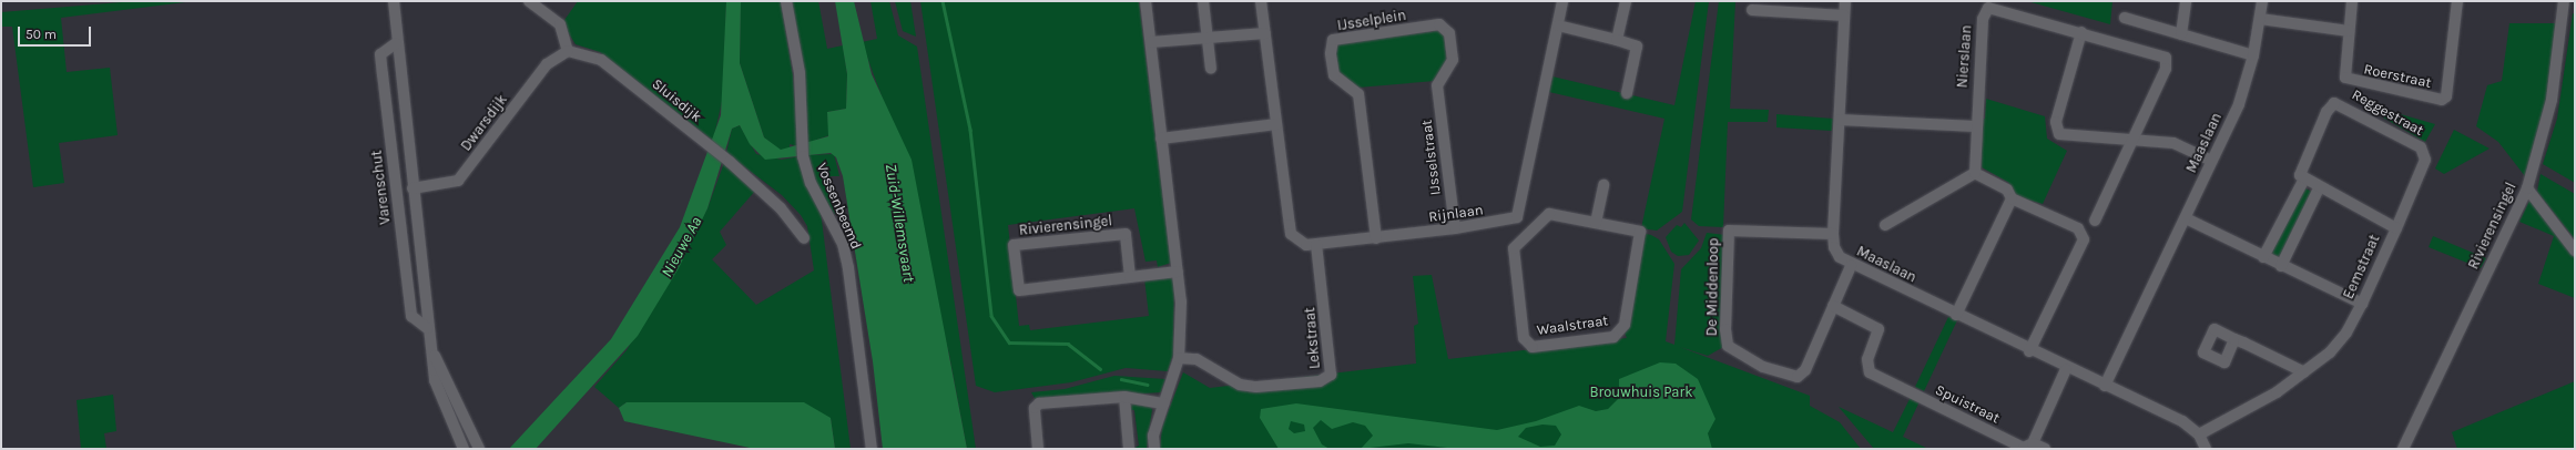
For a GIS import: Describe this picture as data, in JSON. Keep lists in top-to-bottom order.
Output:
{
  "streets": {
    "street": [
      "IJsselplein",
      "Nierslaan",
      "Roerstraat",
      "Sluisdijk",
      "Reggestraat",
      "Dwarsdijk",
      "Maaslaan",
      "IJsselstraat",
      "Varenschut",
      "Vossenbeemd",
      "Rijnlaan",
      "Rivierensingel",
      "Eemstraat",
      "De Middenloop",
      "Waalstraat",
      "Lekstraat",
      "Spuistraat"
    ]
  },
  "crossings": [
    ["IJsselplein", "IJsselstraat"],
    ["IJsselplein", "Rijnlaan"],
    ["Sluisdijk", "Dwarsdijk"],
    ["Reggestraat", "Eemstraat"],
    ["Dwarsdijk", "Varenschut"],
    ["Maaslaan", "Eemstraat"],
    ["Maaslaan", "De Middenloop"],
    ["IJsselstraat", "Rijnlaan"],
    ["Rijnlaan", "Lekstraat"],
    ["De Middenloop", "Spuistraat"]
  ],
  "water": ["Zuid-Willemsvaart", "Nieuwe Aa"],
  "parks": ["Brouwhuis Park"],
  "scale_bar": "50 m"
}
